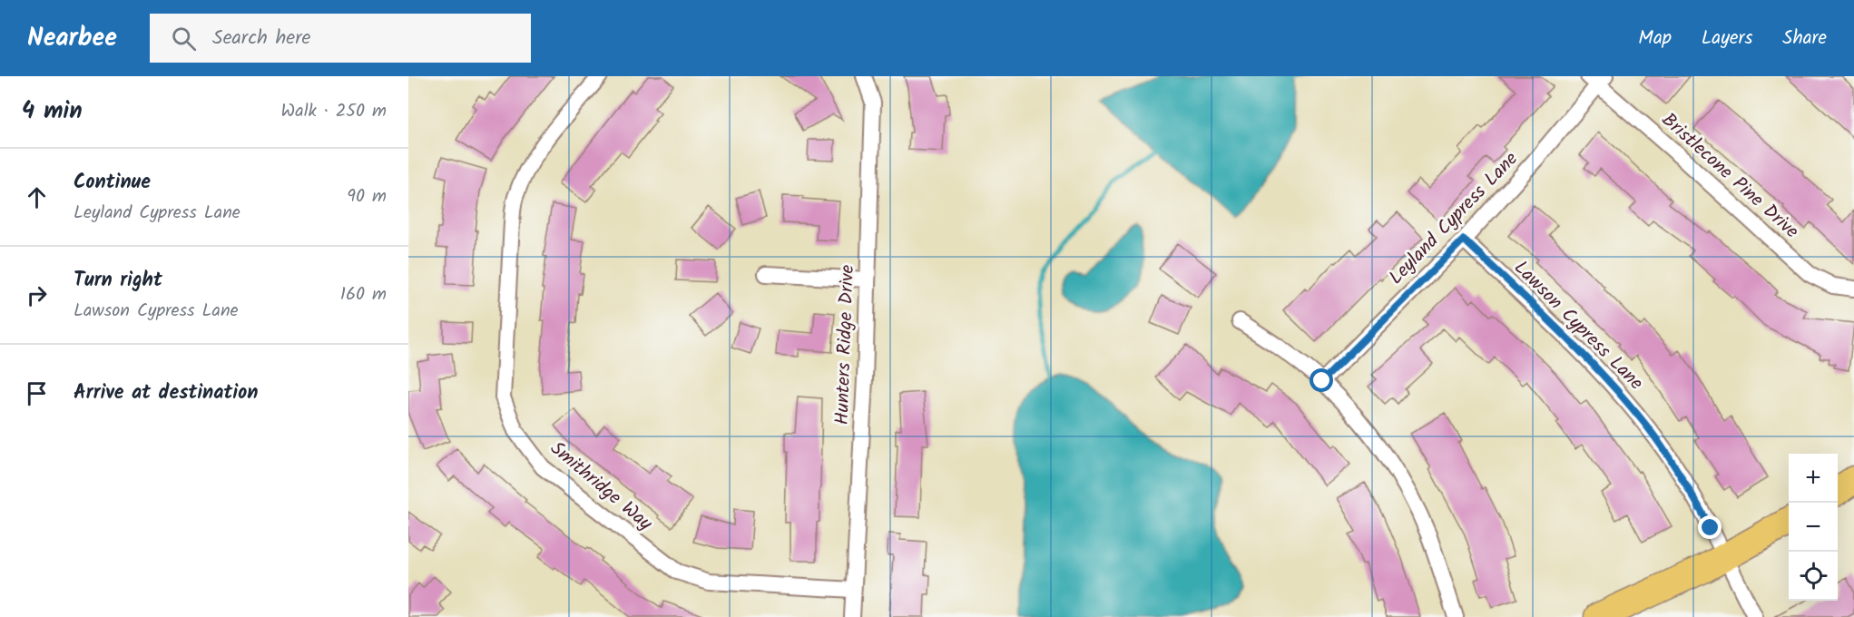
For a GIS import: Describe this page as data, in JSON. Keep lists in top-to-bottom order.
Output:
{
  "streets": {
    "street": [
      "Bristlecone Pine Drive",
      "Leyland Cypress Lane",
      "Lawson Cypress Lane",
      "Hunters Ridge Drive",
      "Smithridge Way"
    ]
  },
  "crossings": [
    ["Bristlecone Pine Drive", "Leyland Cypress Lane"],
    ["Leyland Cypress Lane", "Lawson Cypress Lane"],
    ["Hunters Ridge Drive", "Smithridge Way"]
  ],
  "page": {
    "header": "Nearbee",
    "search": "Search here",
    "nav": ["Map", "Layers", "Share"],
    "heading": ["4 min", "Walk · 250 m"],
    "list": [
      ["Continue", "Leyland Cypress Lane", "90 m"],
      ["Turn right", "Lawson Cypress Lane", "160 m"],
      "Arrive at destination"
    ],
    "map_buttons": ["+", "−"]
  }
}
